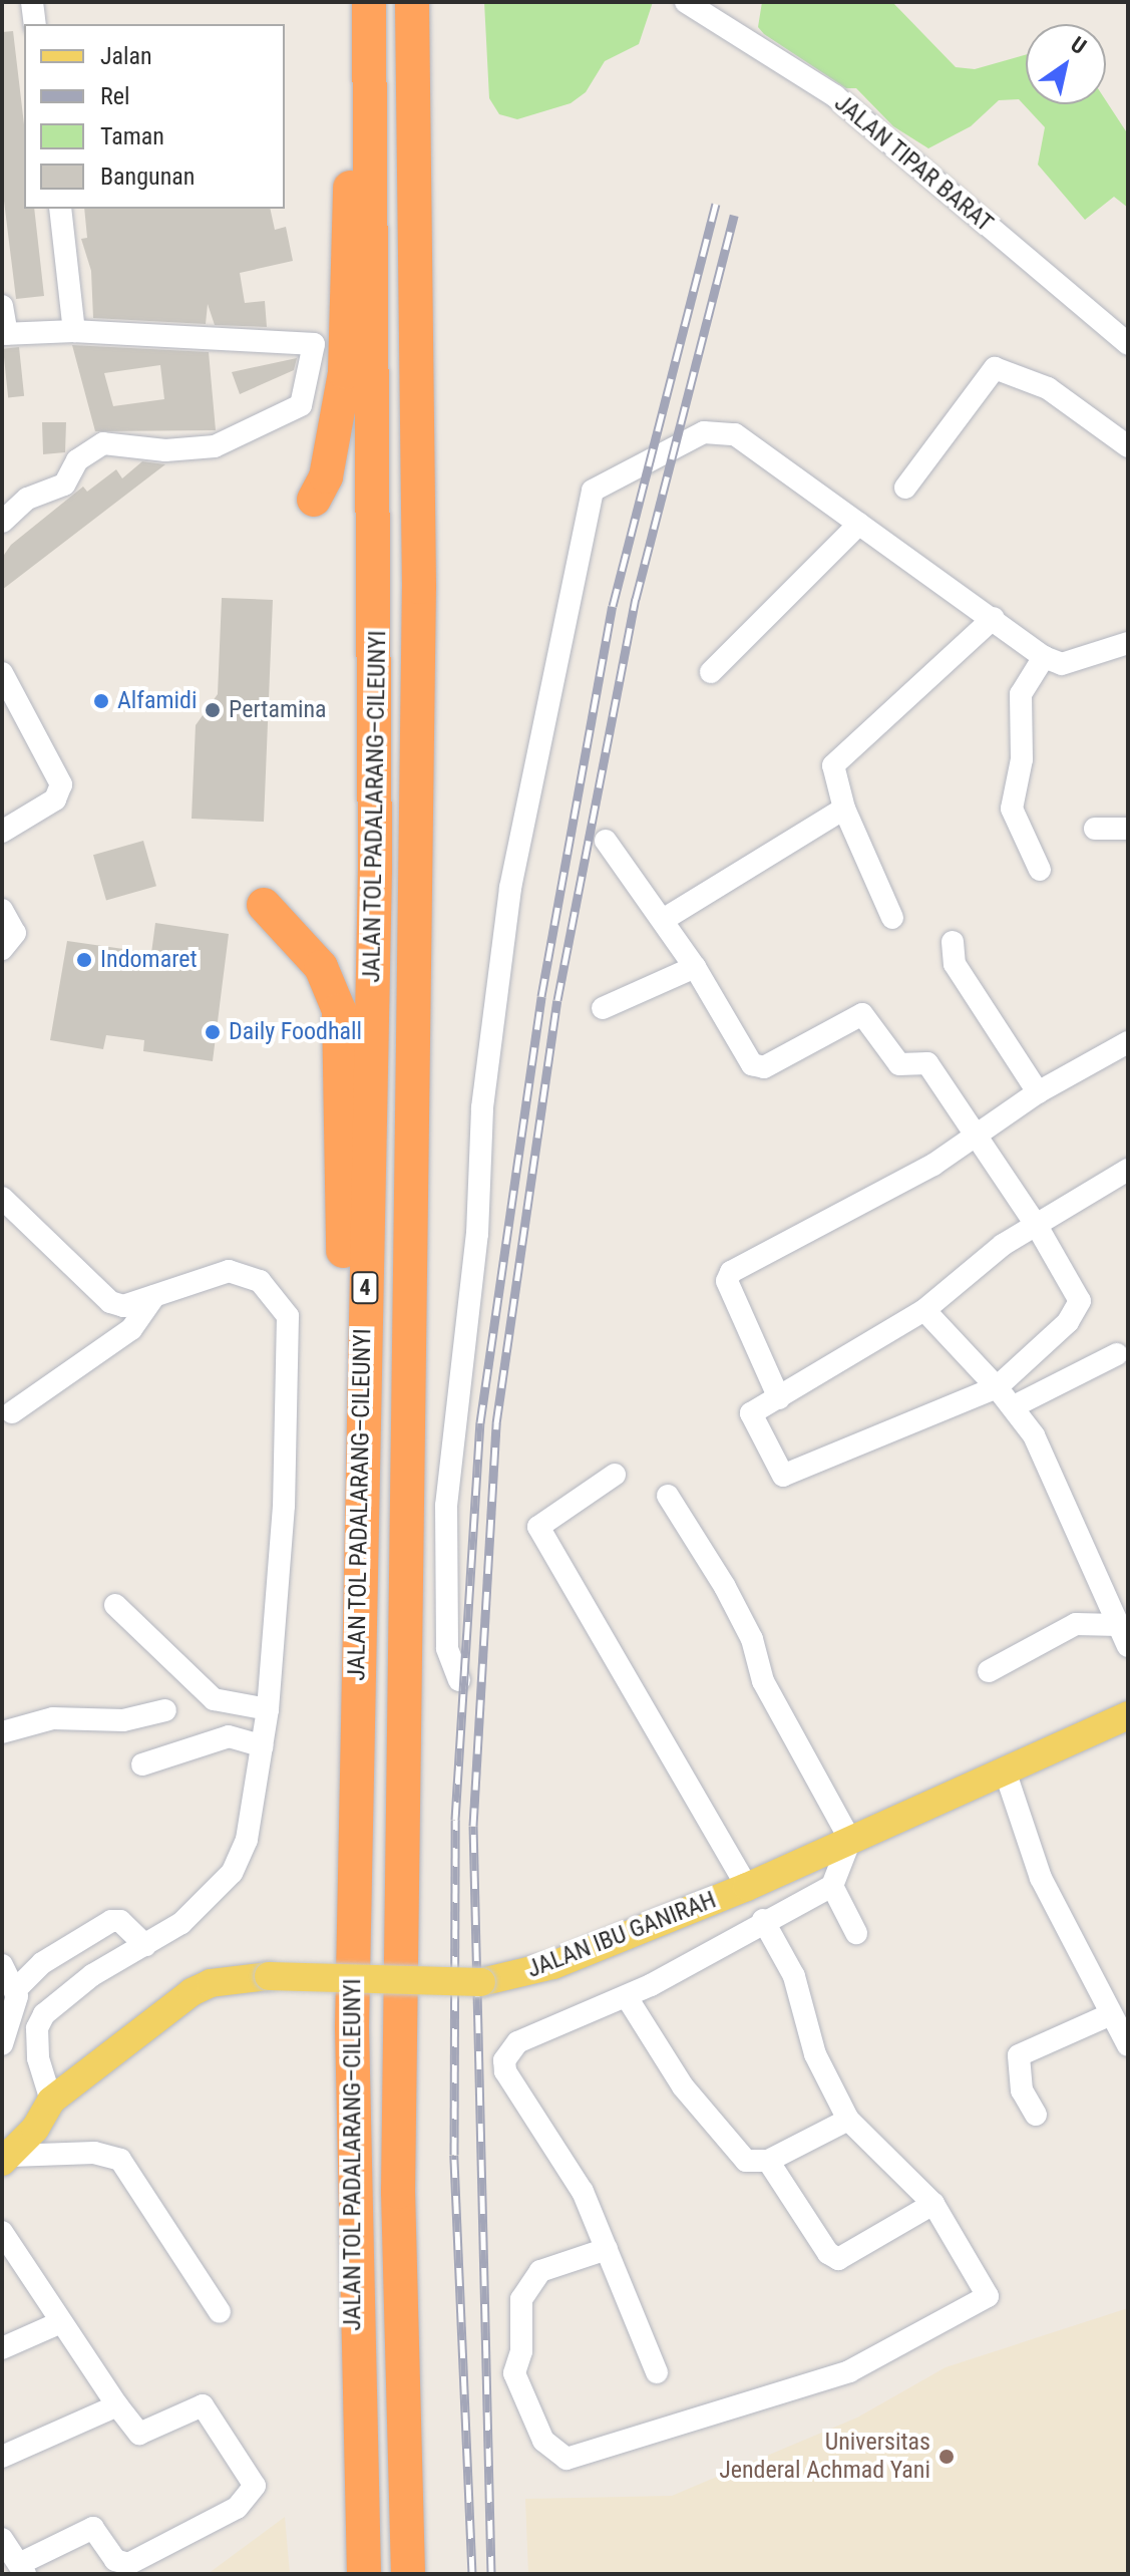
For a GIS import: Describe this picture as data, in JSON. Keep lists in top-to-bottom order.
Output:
{
  "streets": {
    "highway": ["JALAN TOL PADALARANG–CILEUNYI", "4"],
    "main road": ["JALAN IBU GANIRAH"],
    "street": ["JALAN TIPAR BARAT"]
  },
  "places": [
    "Alfamidi",
    "Pertamina",
    "Indomaret",
    "Daily Foodhall",
    "Universitas Jenderal Achmad Yani"
  ],
  "legend": [
    "Jalan",
    "Rel",
    "Taman",
    "Bangunan"
  ],
  "north": "top right"
}
